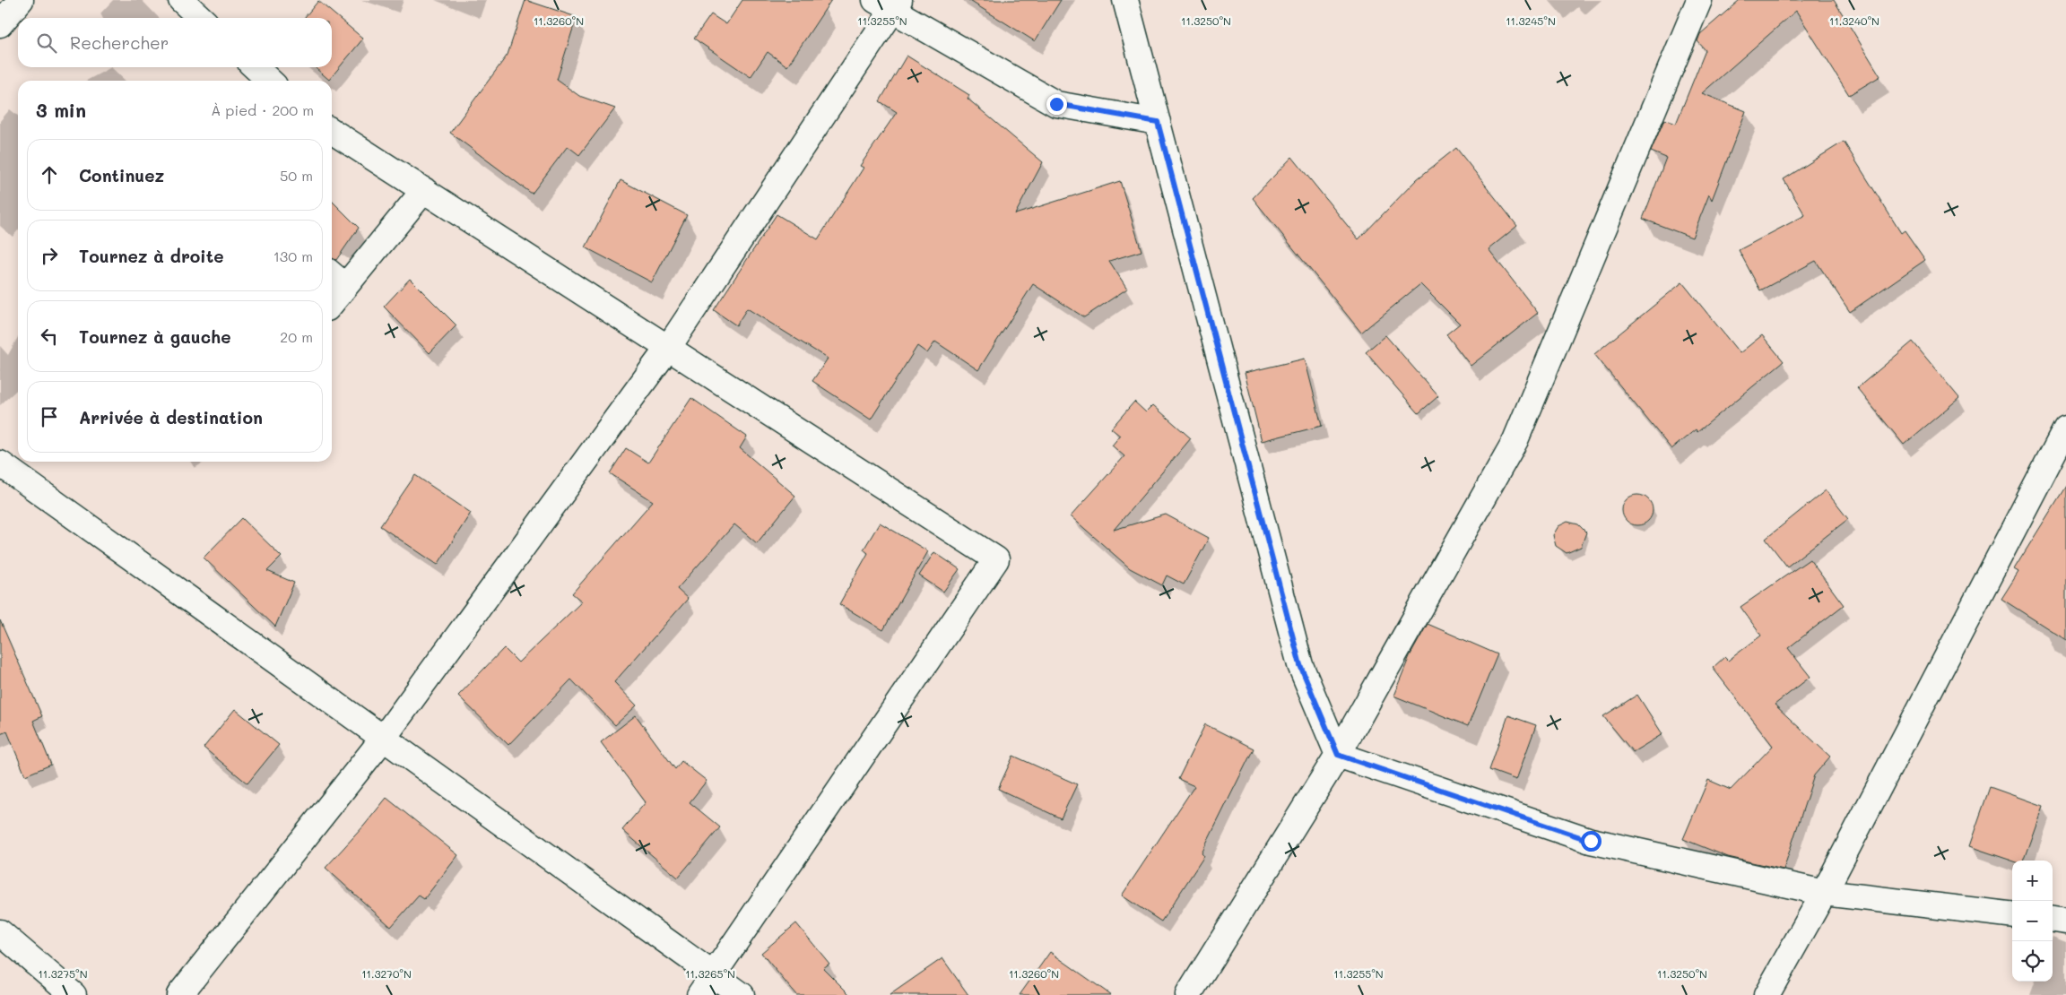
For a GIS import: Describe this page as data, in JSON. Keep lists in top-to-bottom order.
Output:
{
  "page": {
    "search": "Rechercher",
    "heading": ["3 min", "À pied · 200 m"],
    "list": [
      ["Continuez", "50 m"],
      ["Tournez à droite", "130 m"],
      ["Tournez à gauche", "20 m"],
      "Arrivée à destination"
    ],
    "map_buttons": ["+", "−"]
  },
  "coordinates": [
    "11.3260°N",
    "11.3255°N",
    "11.3250°N",
    "11.3245°N",
    "11.3240°N",
    "11.3275°N",
    "11.3270°N",
    "11.3265°N"
  ]
}
